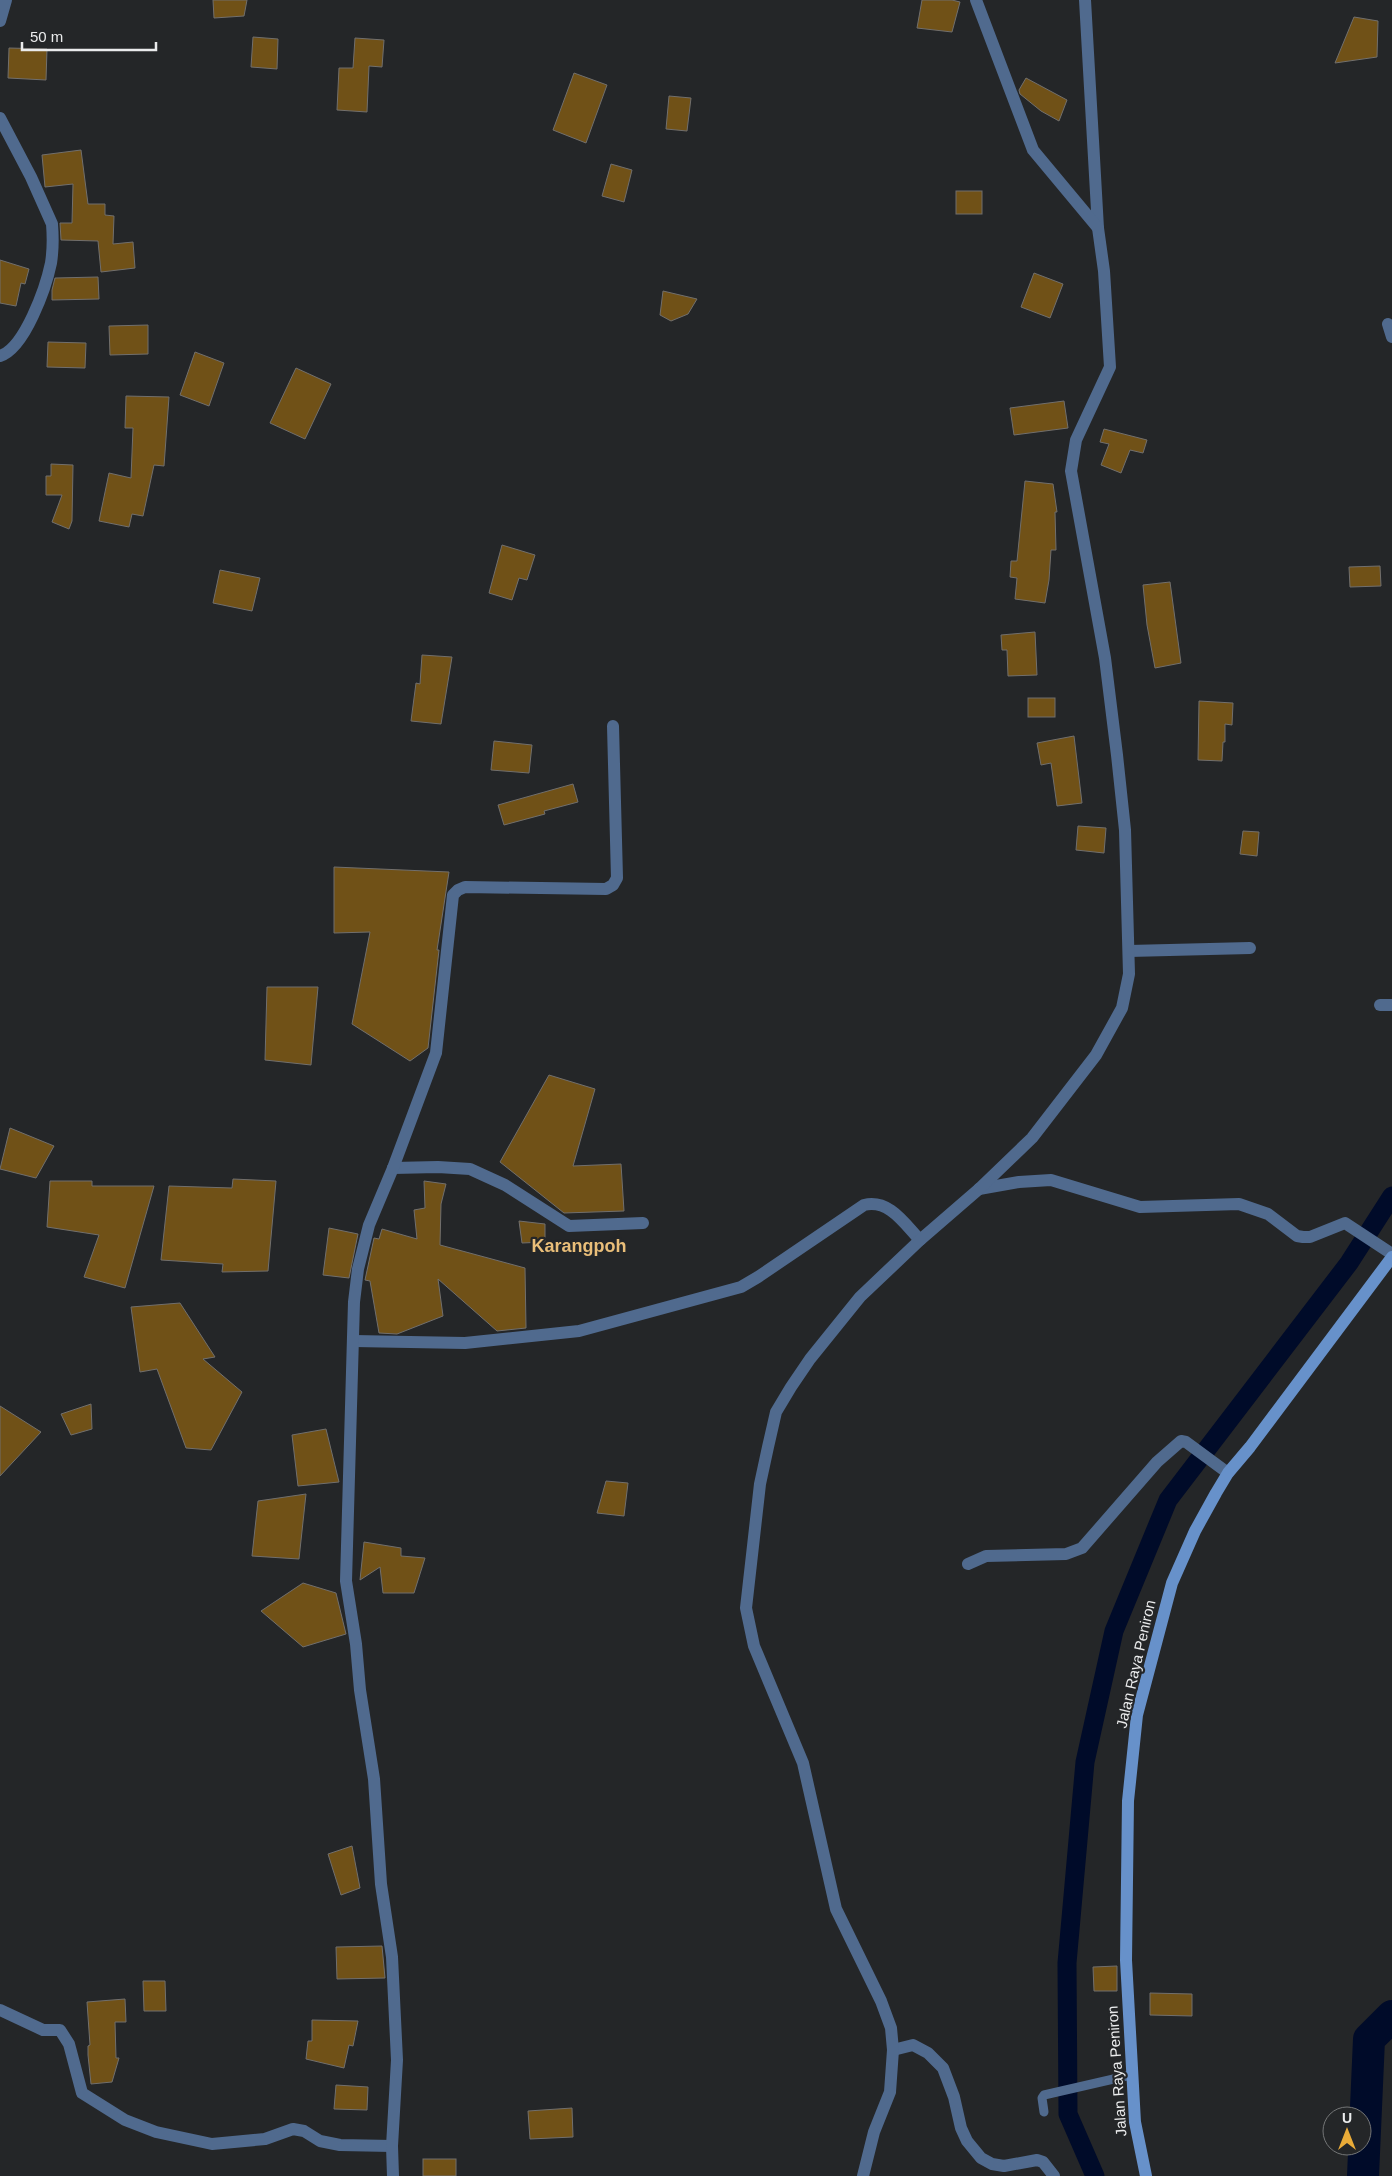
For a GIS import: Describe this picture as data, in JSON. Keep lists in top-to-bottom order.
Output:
{
  "streets": {
    "main road": ["Jalan Raya Peniron"]
  },
  "districts": ["Karangpoh"],
  "scale_bar": "50 m",
  "north": "top"
}
